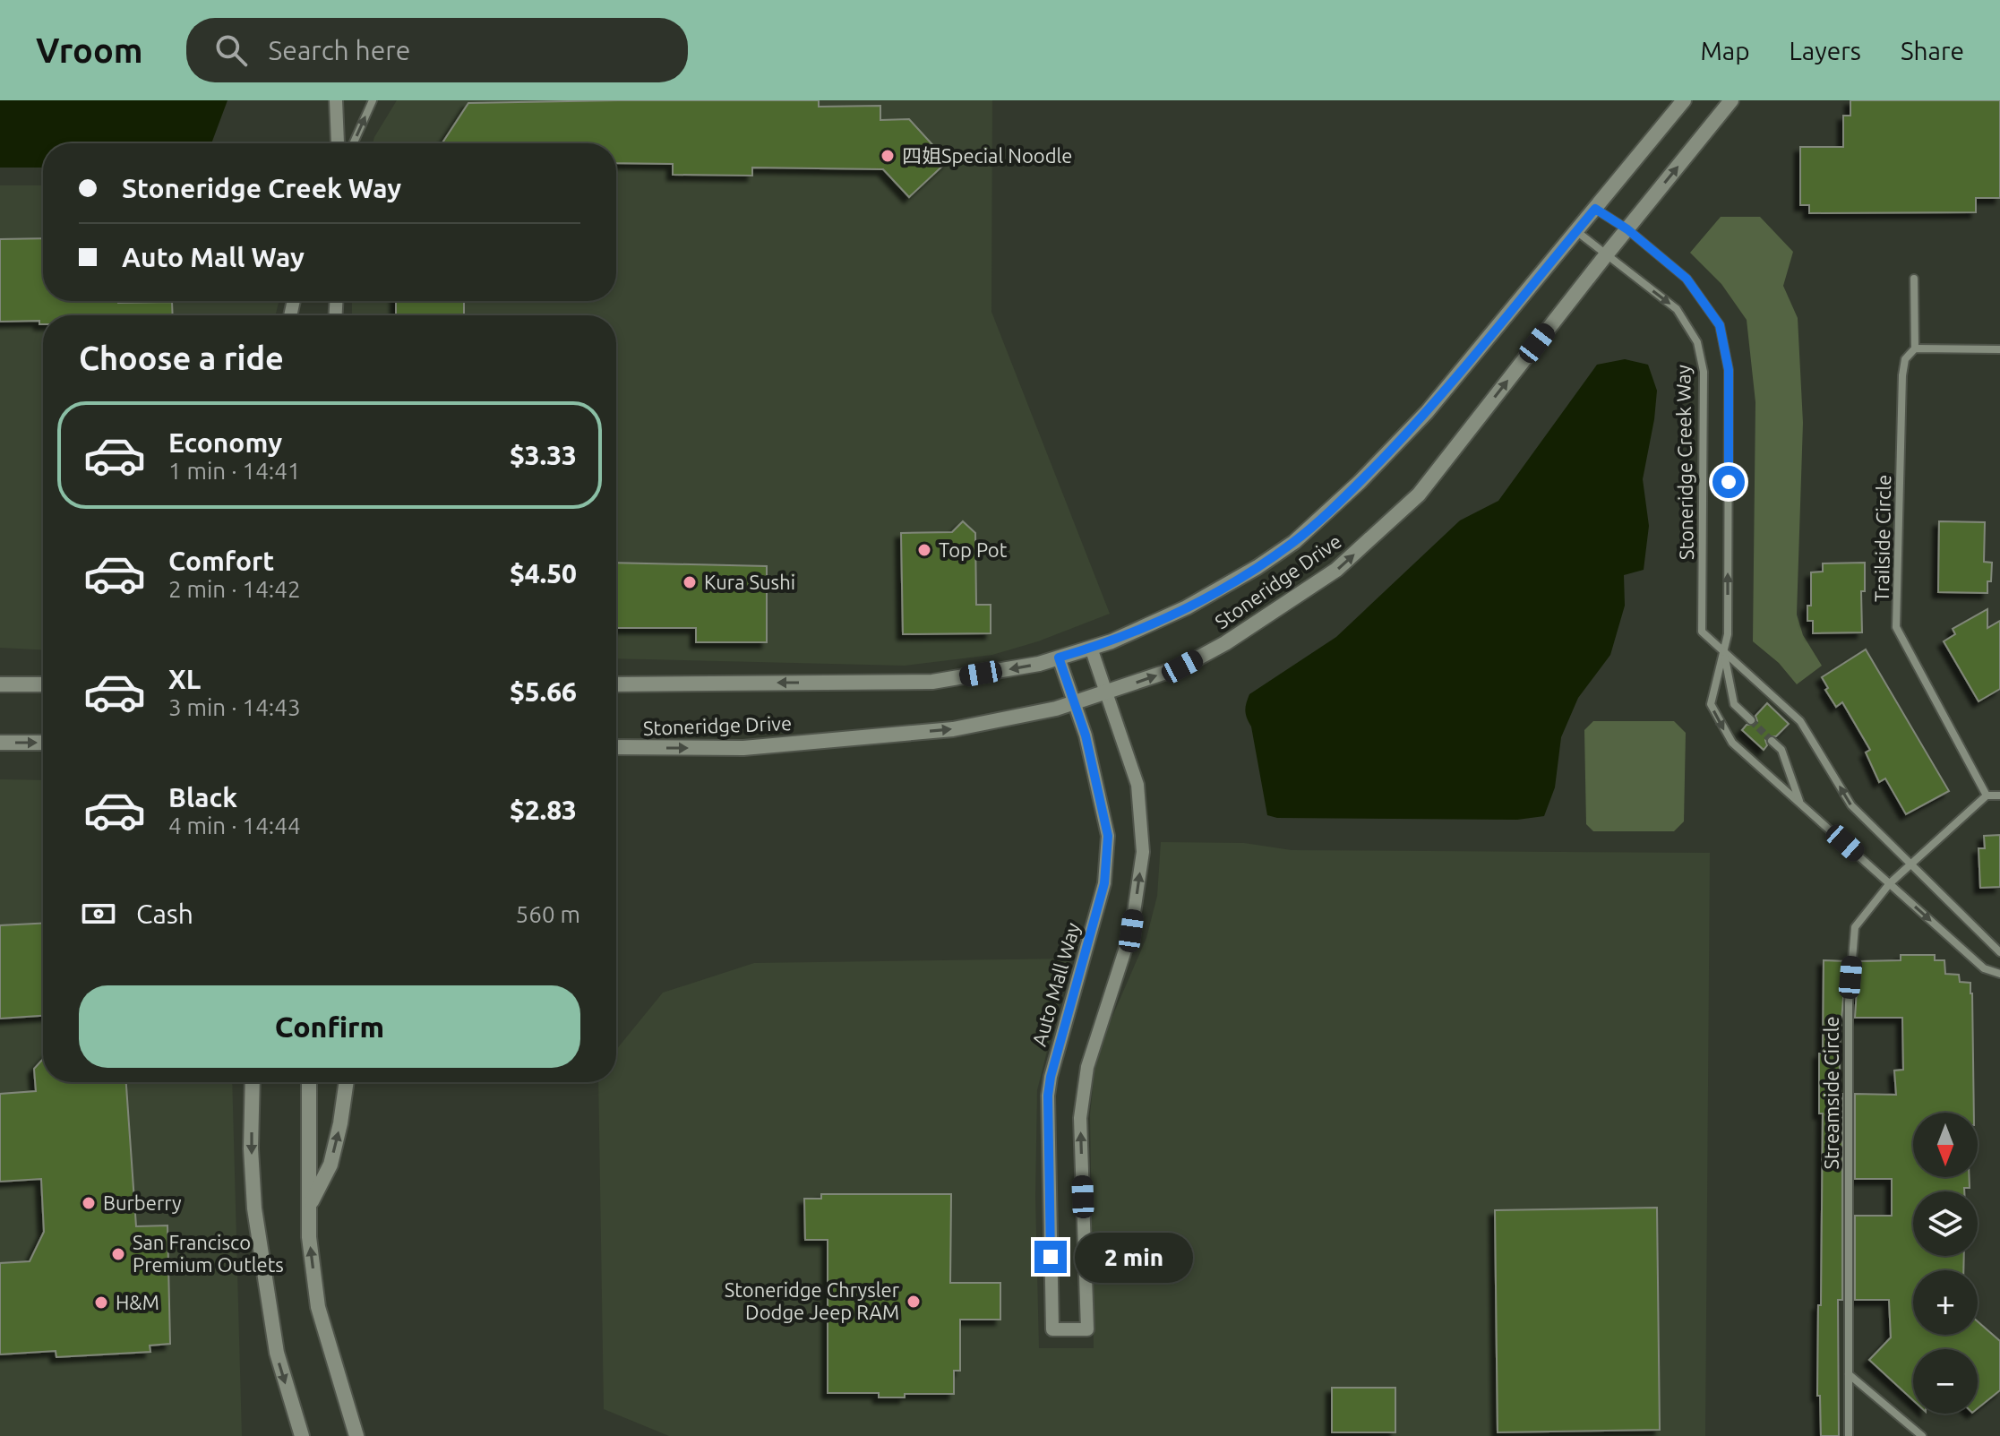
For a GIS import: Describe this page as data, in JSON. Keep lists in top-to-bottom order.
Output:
{
  "streets": {
    "main road": ["Stoneridge Drive"],
    "street": [
      "Stoneridge Creek Way",
      "Trailside Circle",
      "Auto Mall Way",
      "Streamside Circle"
    ]
  },
  "crossings": [
    ["Stoneridge Creek Way", "Stoneridge Drive"],
    ["Stoneridge Creek Way", "Streamside Circle"],
    ["Trailside Circle", "Streamside Circle"],
    ["Stoneridge Drive", "Auto Mall Way"]
  ],
  "places": [
    "四姐Special Noodle",
    "Top Pot",
    "Kura Sushi",
    "Burberry",
    "San Francisco Premium Outlets",
    "Stoneridge Chrysler Dodge Jeep RAM",
    "H&M"
  ],
  "north": "bottom",
  "page": {
    "header": "Vroom",
    "search": "Search here",
    "nav": ["Map", "Layers", "Share"],
    "banner": ["Stoneridge Creek Way", "Auto Mall Way"],
    "heading": "Choose a ride",
    "list": [
      {
        "name": "Economy",
        "note": "1 min · 14:41",
        "value": "$3.33"
      },
      {
        "name": "Comfort",
        "note": "2 min · 14:42",
        "value": "$4.50"
      },
      {
        "name": "XL",
        "note": "3 min · 14:43",
        "value": "$5.66"
      },
      {
        "name": "Black",
        "note": "4 min · 14:44",
        "value": "$2.83"
      }
    ],
    "pay": ["Cash", "560 m"],
    "buttons": "Confirm",
    "map_buttons": ["+", "−"],
    "bubble": "2 min"
  }
}
